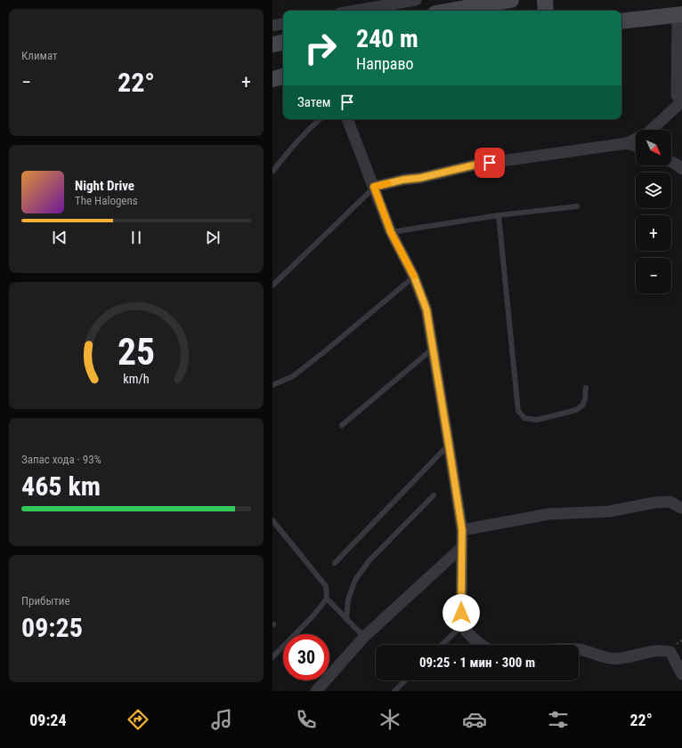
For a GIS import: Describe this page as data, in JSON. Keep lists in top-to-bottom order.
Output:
{
  "north": "bottom right",
  "page": {
    "tile": [
      "Климат",
      ["Запас хода · 93%", "465 km"],
      ["Прибытие", "09:25"]
    ],
    "turn": ["240 m", "Направо"],
    "heat": ["−", "22°", "+"],
    "then": "Затем",
    "map_buttons": ["+", "−"],
    "song": ["Night Drive", "The Halogens"],
    "limit": "30",
    "trip": "09:25 · 1 мин · 300 m",
    "tabs": ["09:24", "22°"],
    "gauge": ["25", "km/h"]
  }
}
